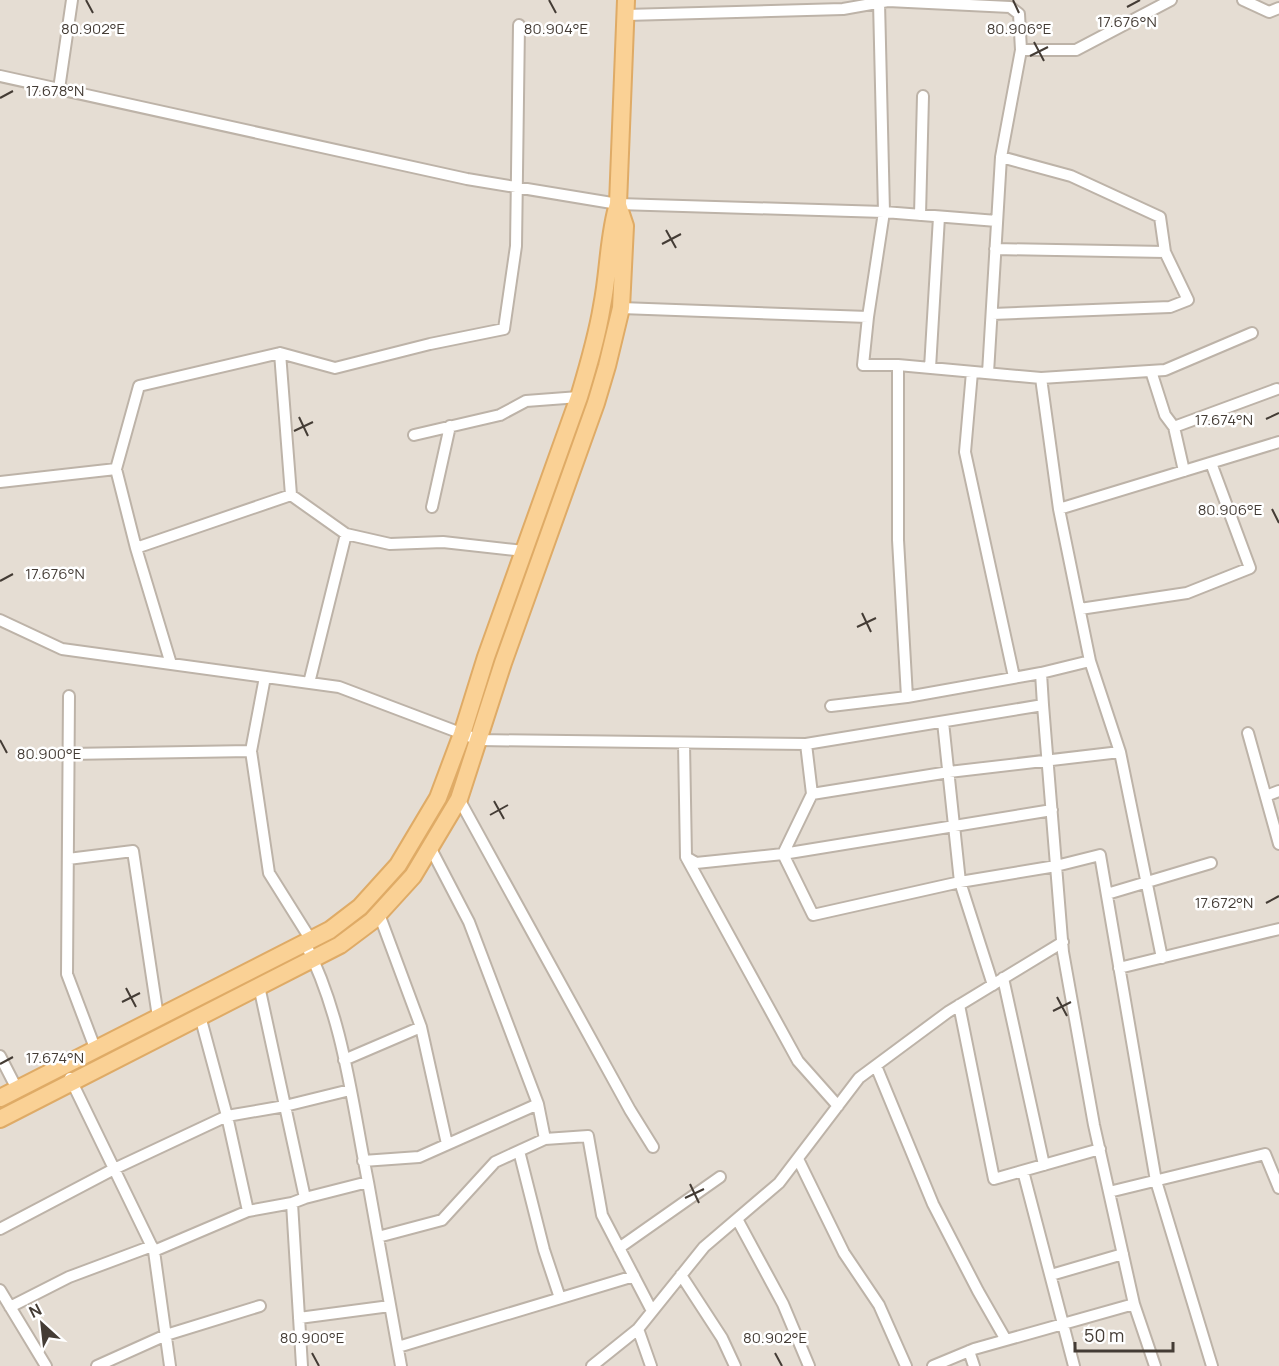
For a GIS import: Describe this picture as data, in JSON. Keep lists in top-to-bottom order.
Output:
{
  "scale_bar": "50 m",
  "north": "top left",
  "coordinates": [
    "17.676°N",
    "80.902°E",
    "80.904°E",
    "80.906°E",
    "17.678°N",
    "17.674°N",
    "80.900°E",
    "17.672°N"
  ]
}
